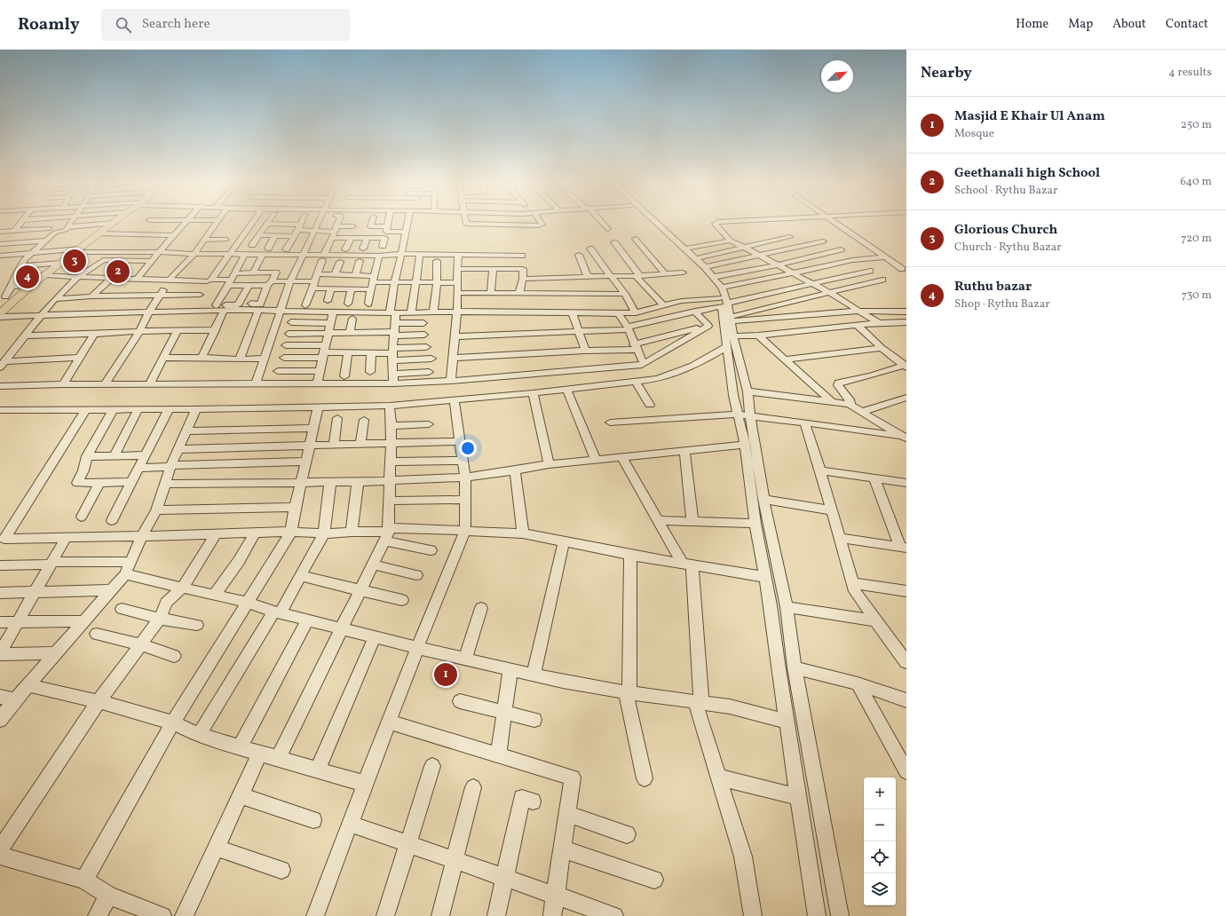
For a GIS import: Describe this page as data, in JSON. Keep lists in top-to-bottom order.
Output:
{
  "north": "top right",
  "page": {
    "header": "Roamly",
    "search": "Search here",
    "nav": [
      "Home",
      "Map",
      "About",
      "Contact"
    ],
    "heading": ["Nearby", "4 results"],
    "list": [
      {
        "mark": "1",
        "name": "Masjid E Khair Ul Anam",
        "note": "Mosque",
        "value": "250 m"
      },
      {
        "mark": "2",
        "name": "Geethanali high School",
        "note": "School · Rythu Bazar",
        "value": "640 m"
      },
      {
        "mark": "3",
        "name": "Glorious Church",
        "note": "Church · Rythu Bazar",
        "value": "720 m"
      },
      {
        "mark": "4",
        "name": "Ruthu bazar",
        "note": "Shop · Rythu Bazar",
        "value": "730 m"
      }
    ],
    "pins": [
      "3",
      "2",
      "4",
      "1"
    ],
    "map_buttons": ["+", "−"]
  }
}
